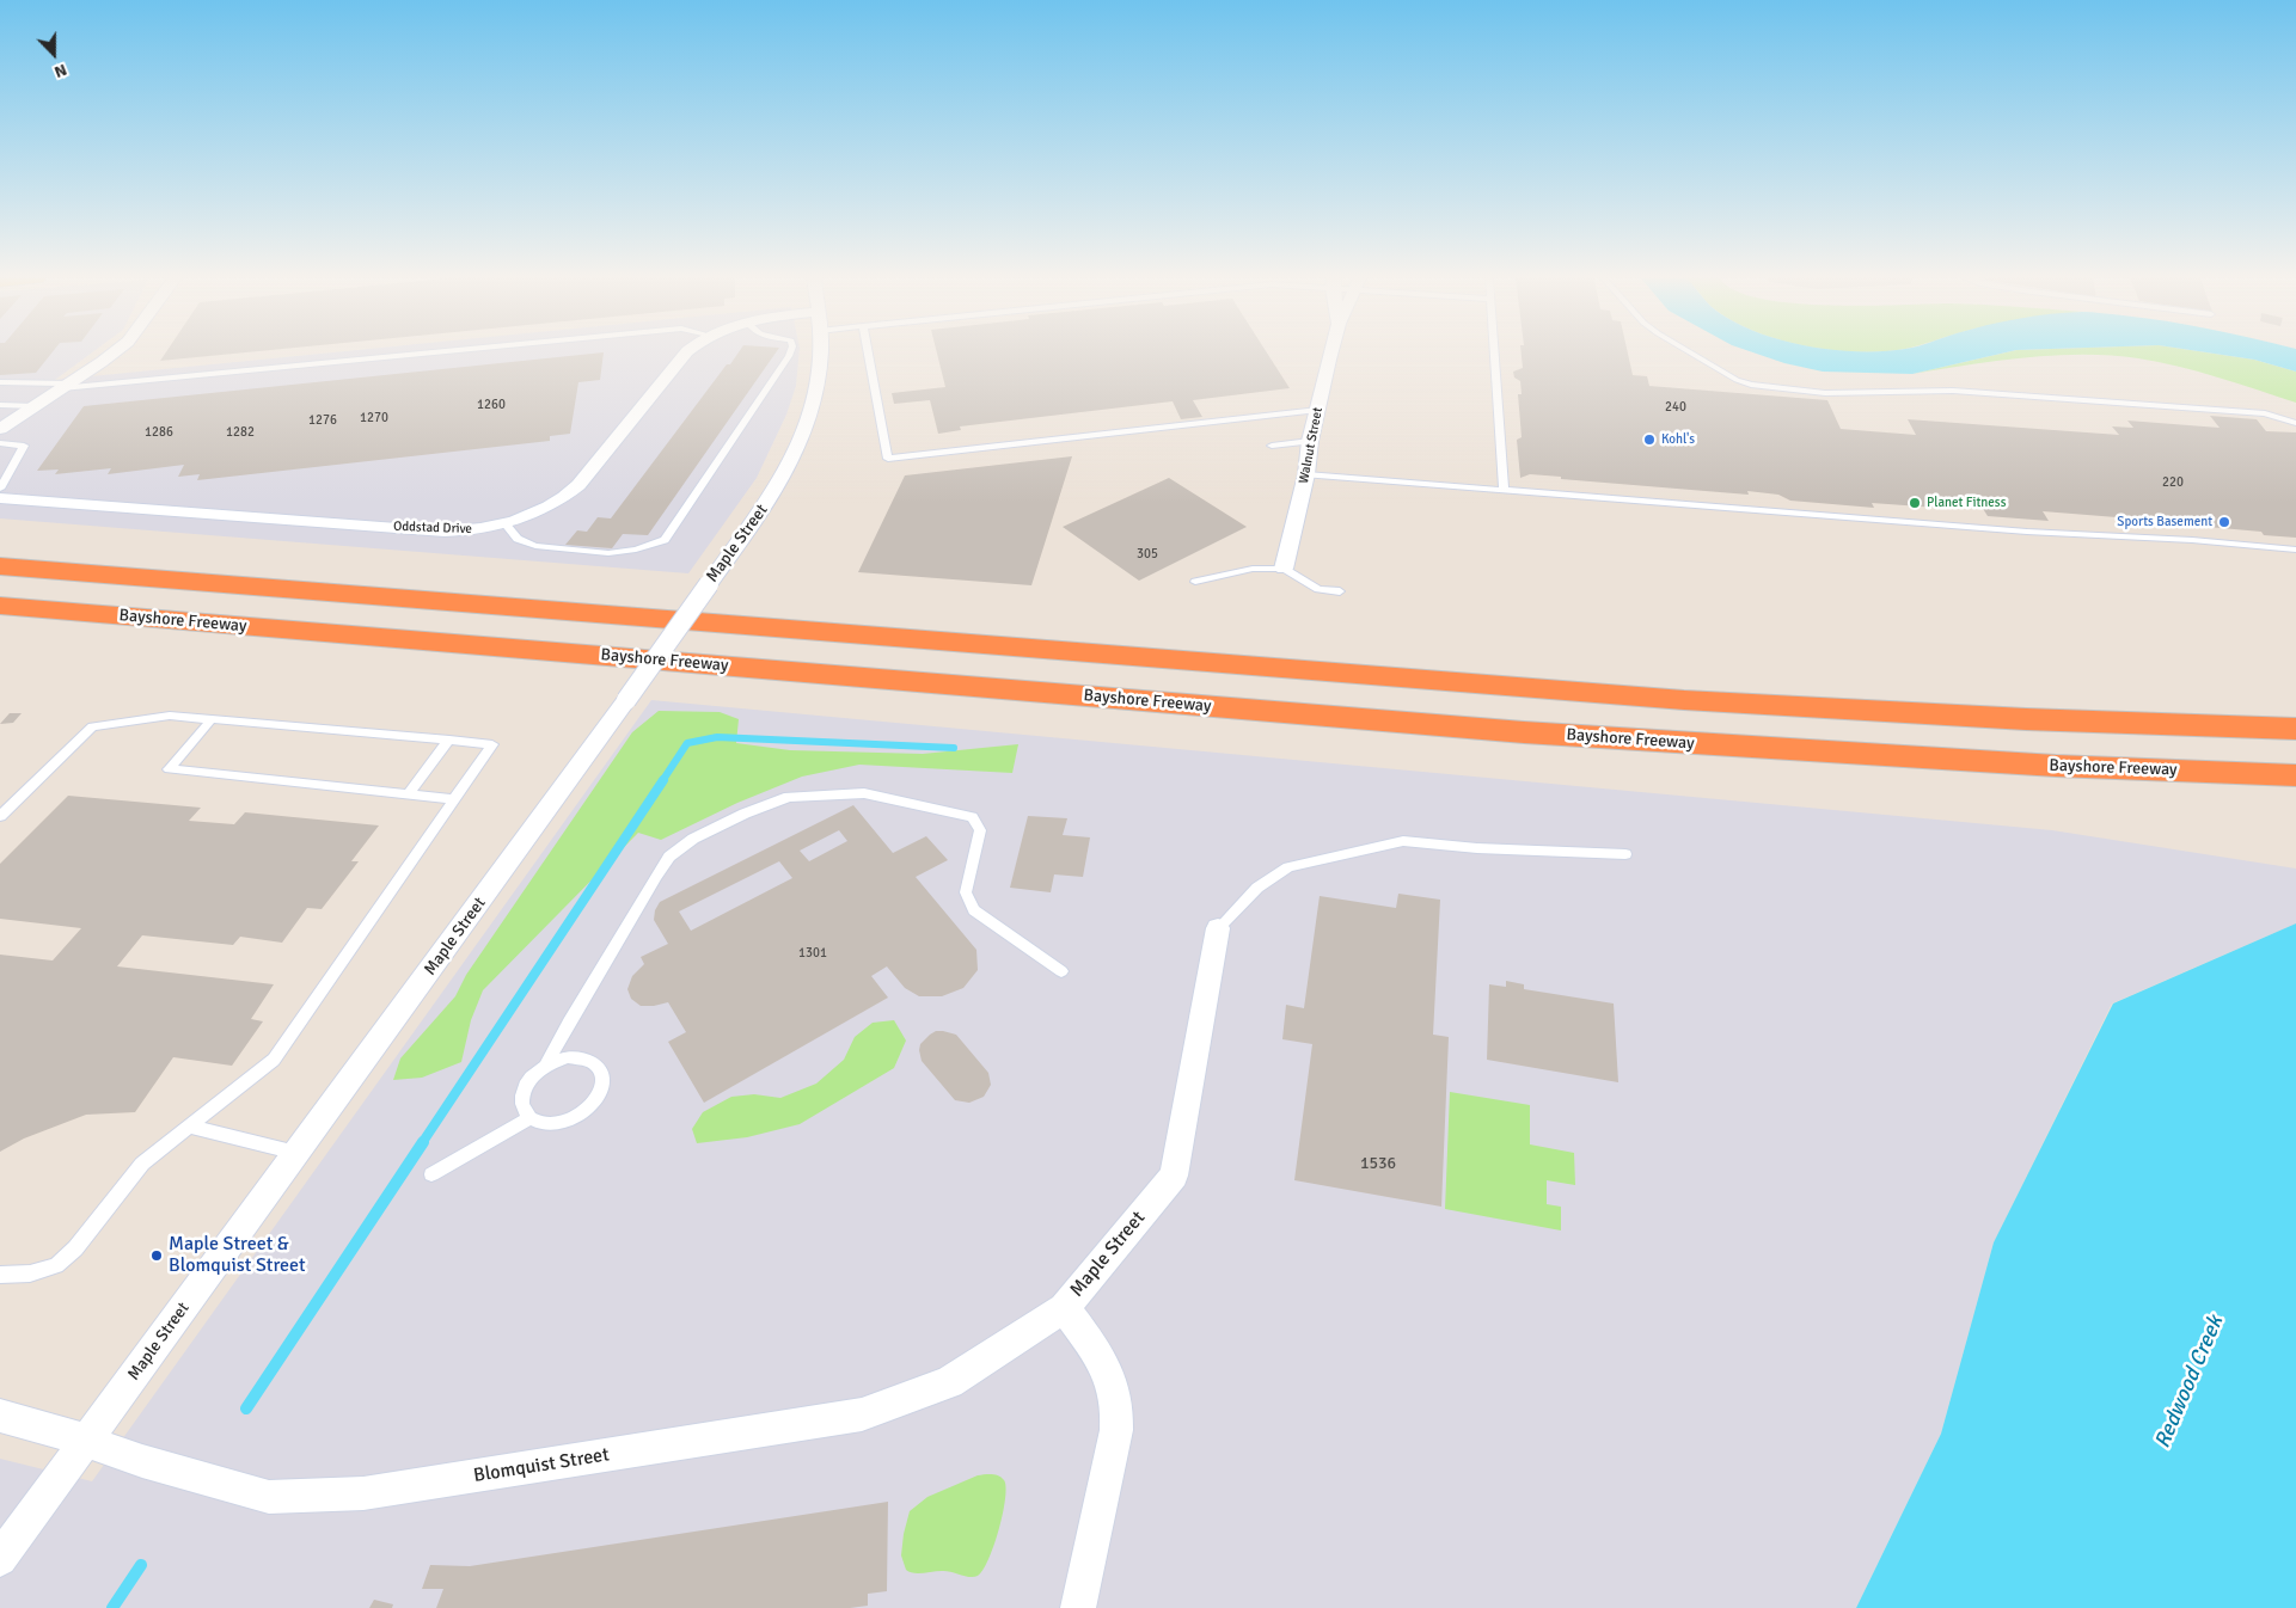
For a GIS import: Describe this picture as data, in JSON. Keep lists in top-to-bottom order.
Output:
{
  "streets": {
    "highway": ["Bayshore Freeway"],
    "street": [
      "Walnut Street",
      "Oddstad Drive",
      "Maple Street",
      "Blomquist Street"
    ]
  },
  "crossings": [
    ["Maple Street", "Blomquist Street"]
  ],
  "water": ["Redwood Creek"],
  "places": [
    "Kohl's",
    "Planet Fitness",
    "Sports Basement",
    "Maple Street & Blomquist Street"
  ],
  "house_numbers": [
    "1260",
    "240",
    "1270",
    "1276",
    "1286",
    "1282",
    "220",
    "305",
    "1301",
    "1536"
  ],
  "north": "bottom"
}
